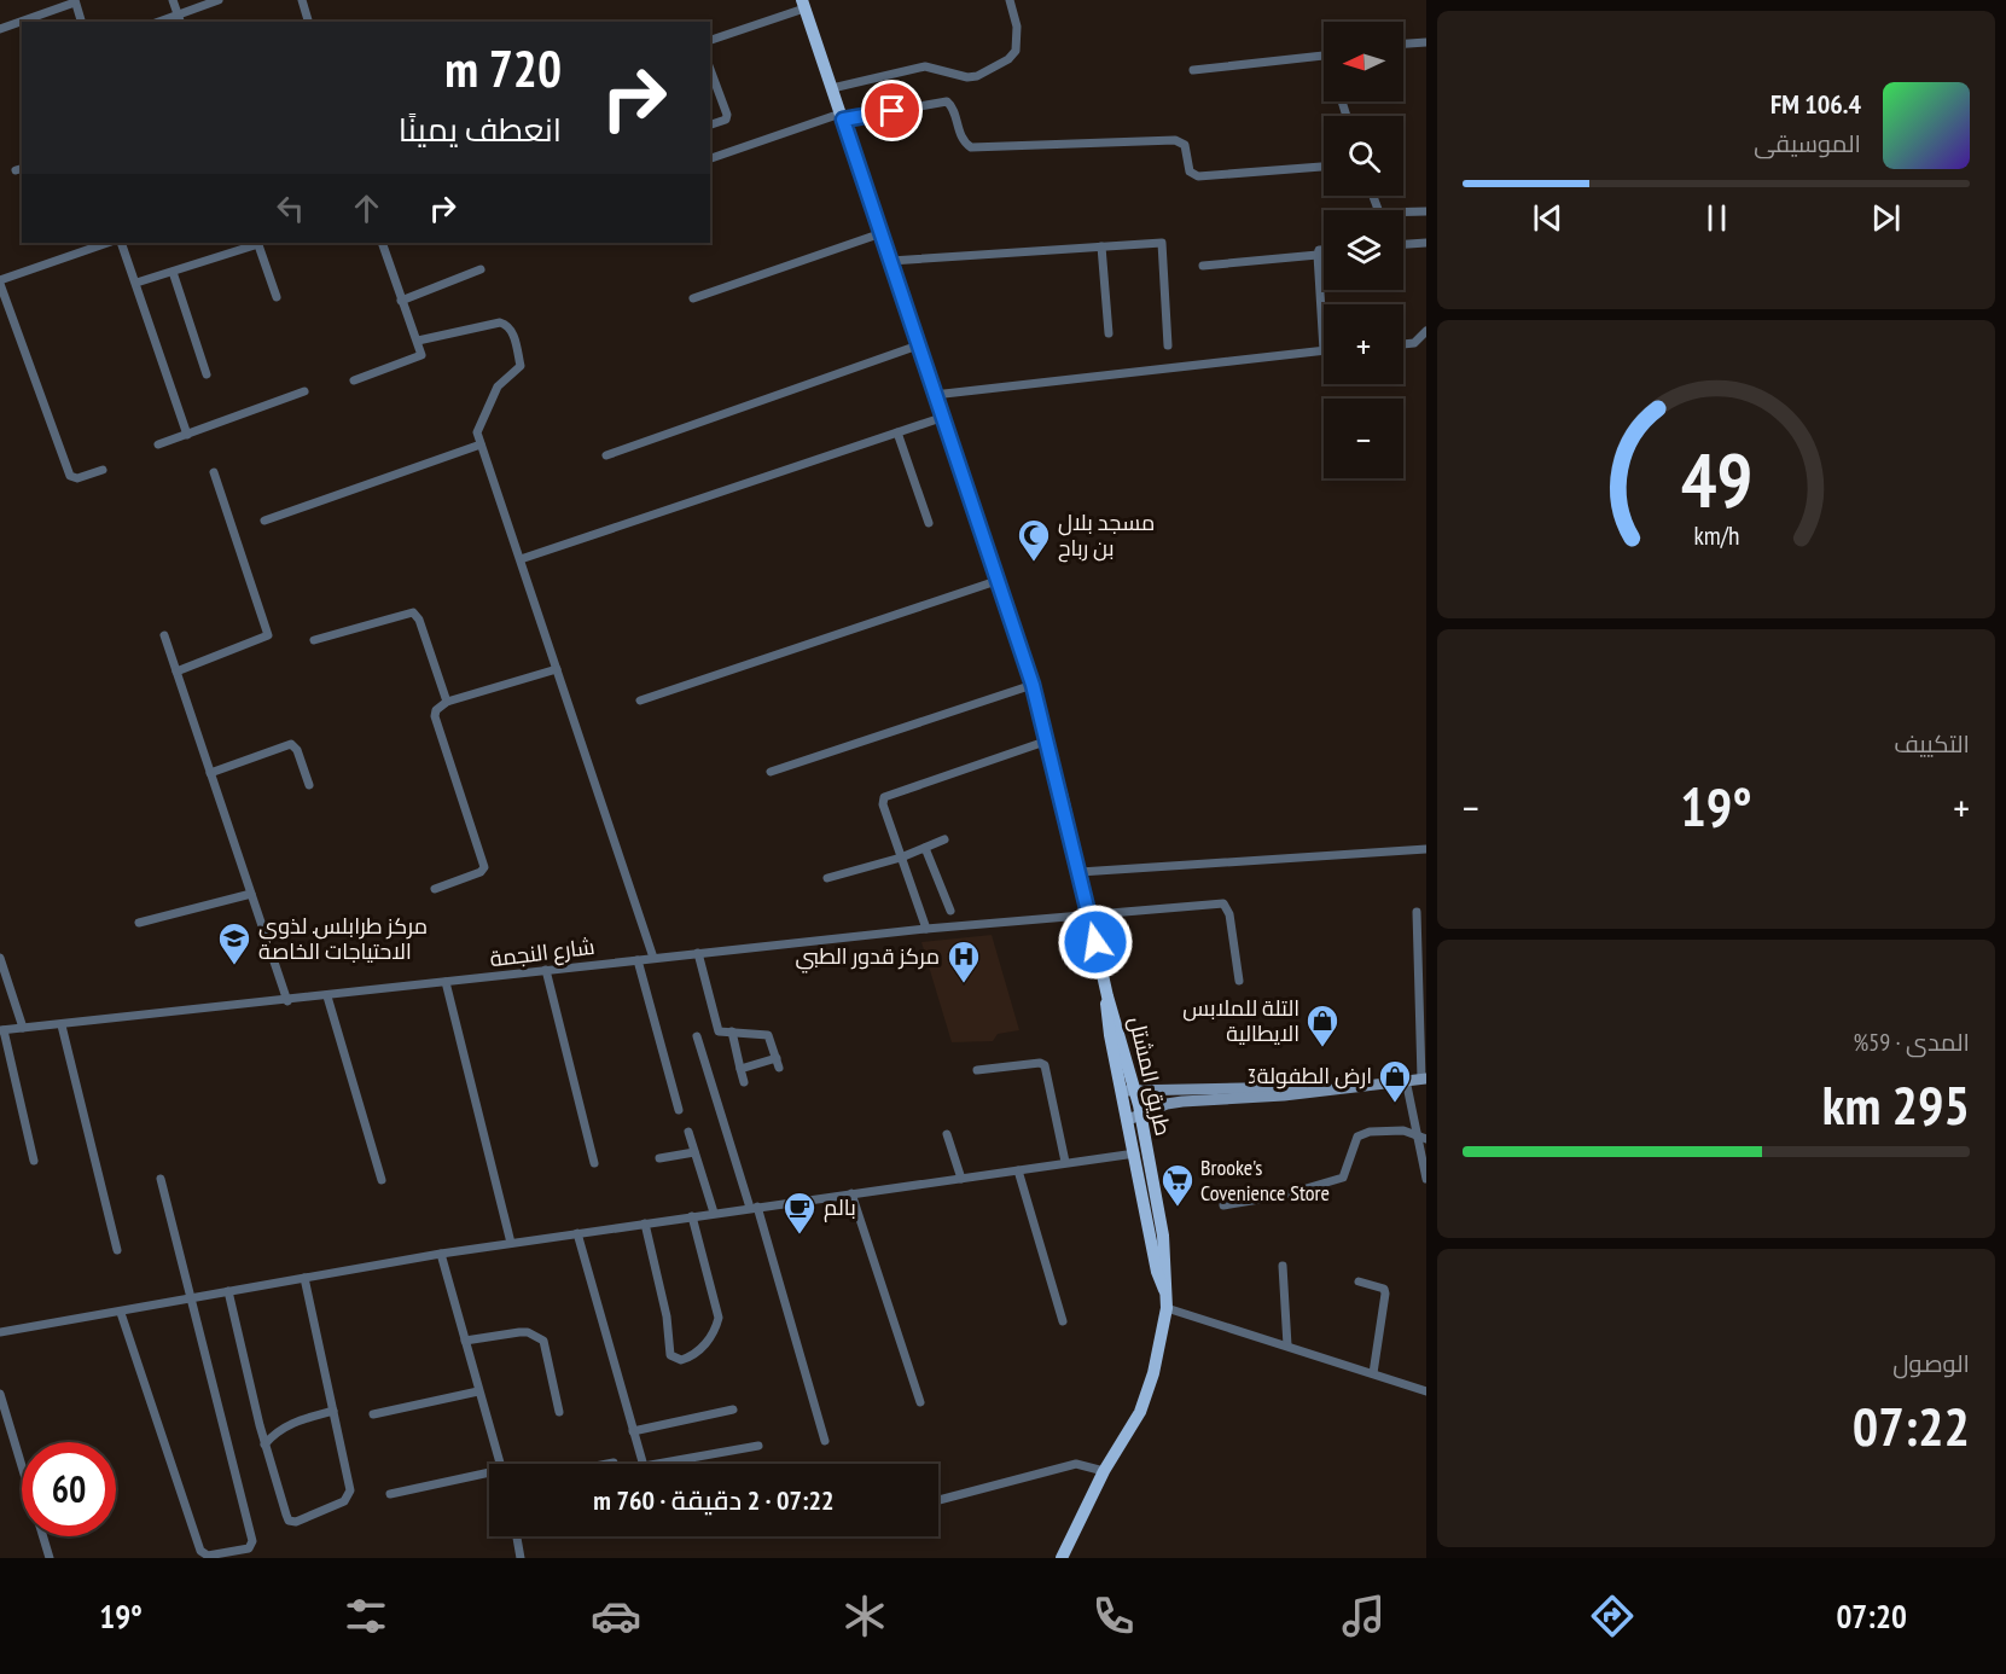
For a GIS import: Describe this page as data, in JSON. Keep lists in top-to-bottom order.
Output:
{
  "streets": {
    "main road": ["طريق المشتل"],
    "street": ["شارع النجمة"]
  },
  "crossings": [
    ["شارع النجمة", "طريق المشتل"]
  ],
  "places": {
    "mosque": ["مسجد بلال بن رباح"],
    "school or university": ["مركز طرابلس. لذوي الاحتياجات الخاصة"],
    "hospital": ["مركز قدور الطبي"],
    "shop": ["التلة للملابس الايطالية", "ارض الطفولة3"],
    "supermarket": ["Brooke's Covenience Store"],
    "cafe": ["بالم"]
  },
  "north": "left",
  "page": {
    "map_buttons": ["+", "−"],
    "turn": ["720 m", "انعطف يمينًا"],
    "song": ["106.4 FM", "الموسيقى"],
    "tile": [
      "التكييف",
      ["المدى · 59%", "295 km"],
      ["الوصول", "07:22"]
    ],
    "heat": ["−", "19°", "+"],
    "limit": "60",
    "trip": "07:22 · 2 دقيقة · 760 m",
    "tabs": ["07:20", "19°"],
    "gauge": ["49", "km/h"]
  }
}
